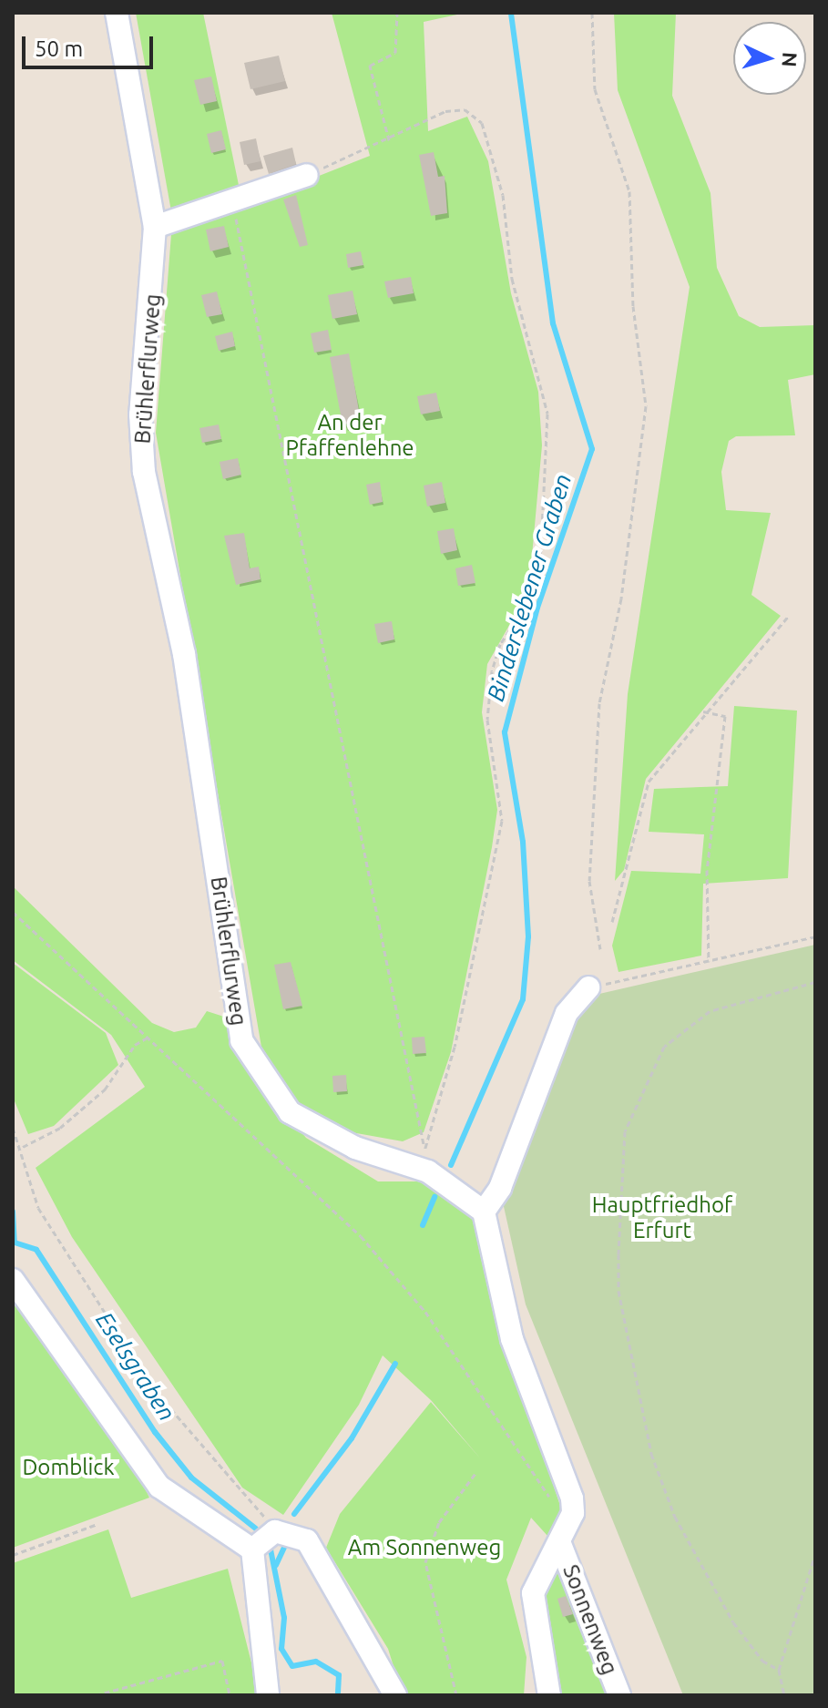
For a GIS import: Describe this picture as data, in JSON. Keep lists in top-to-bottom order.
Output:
{
  "streets": {
    "street": ["Brühlerflurweg", "Sonnenweg"]
  },
  "water": ["Binderslebener Graben", "Eselsgraben"],
  "parks": [
    "An der Pfaffenlehne",
    "Hauptfriedhof Erfurt",
    "Domblick",
    "Am Sonnenweg"
  ],
  "scale_bar": "50 m",
  "north": "right"
}
